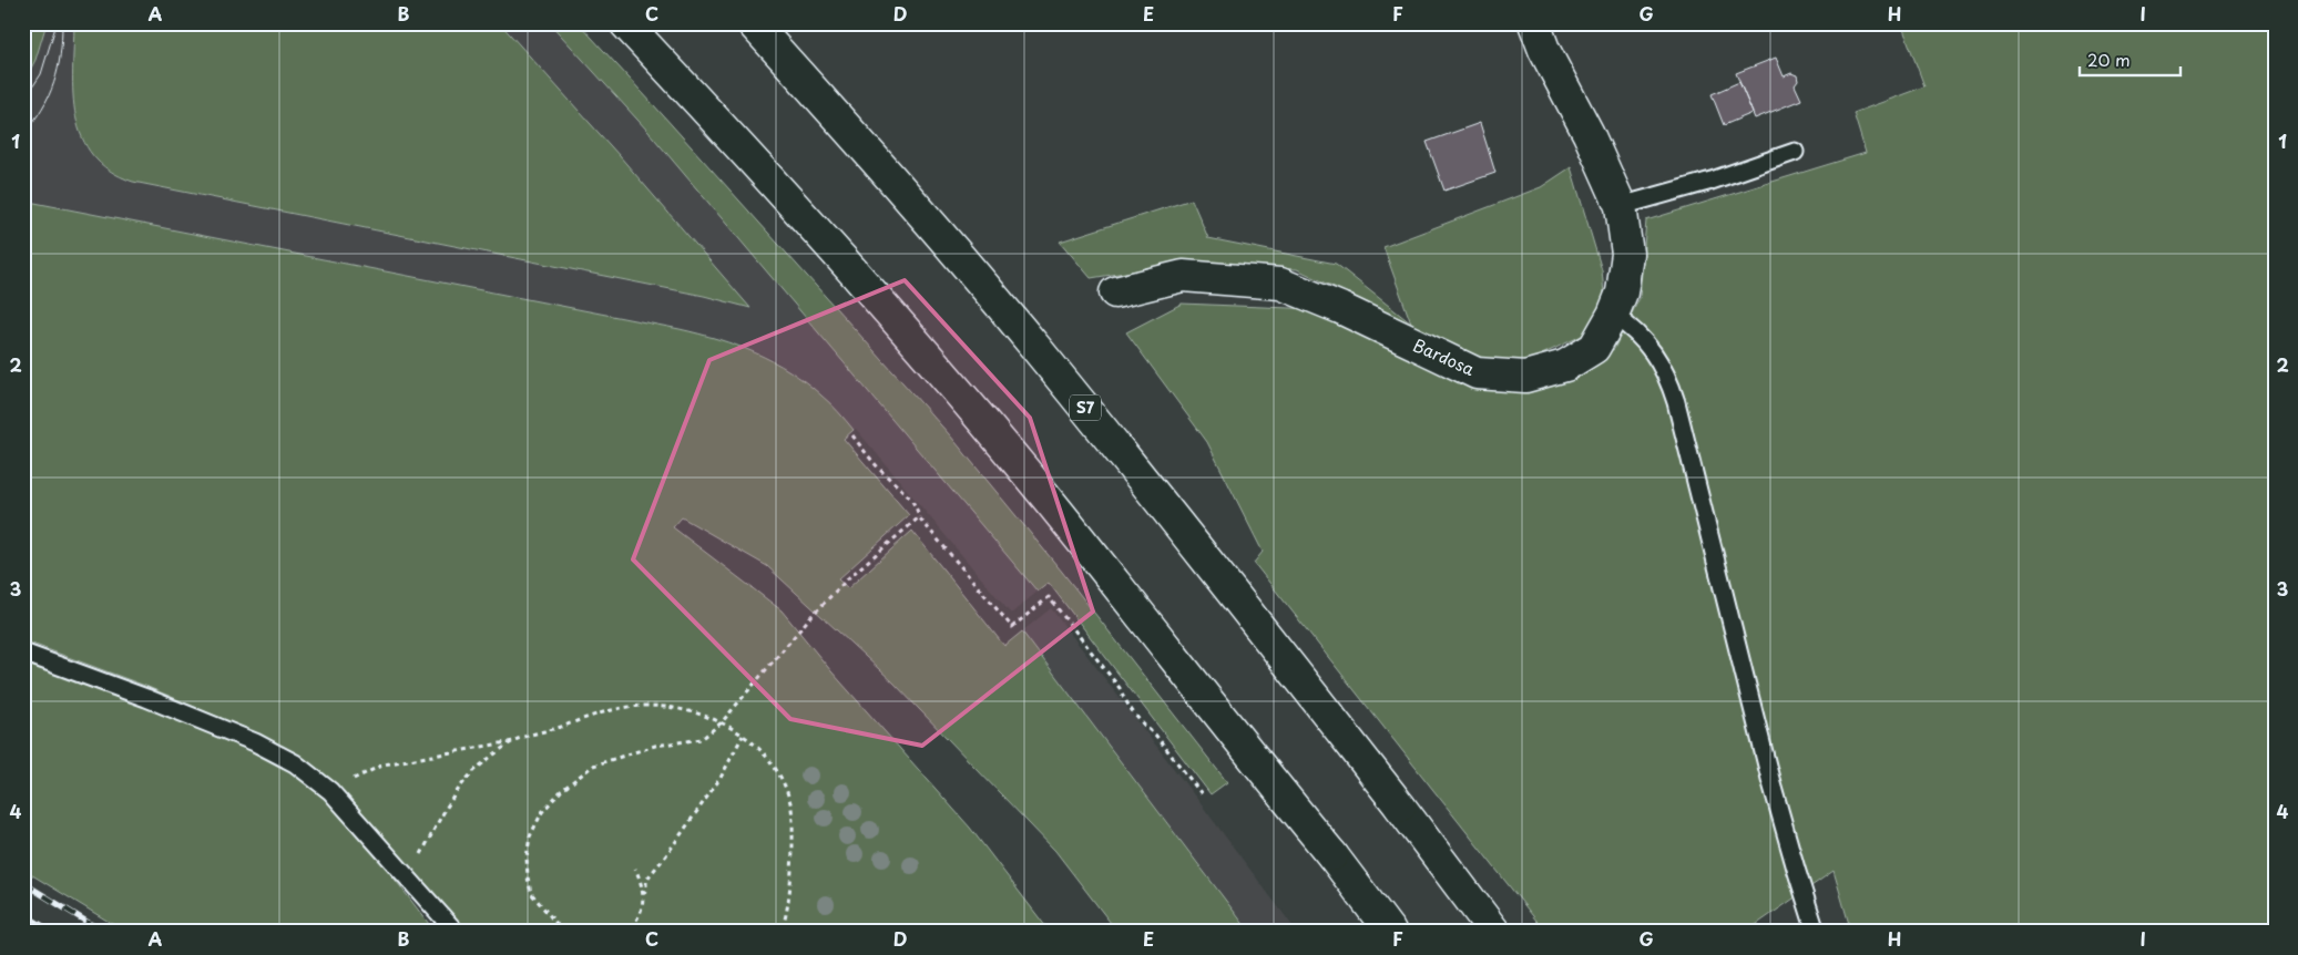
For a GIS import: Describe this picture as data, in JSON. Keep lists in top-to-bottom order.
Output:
{
  "streets": {
    "main road": ["Bardosa", "S7"]
  },
  "scale_bar": "20 m",
  "grid": {
    "columns": [
      "A",
      "B",
      "C",
      "D",
      "E",
      "F",
      "G",
      "H",
      "I"
    ],
    "rows": [
      "1",
      "2",
      "3",
      "4"
    ]
  }
}
